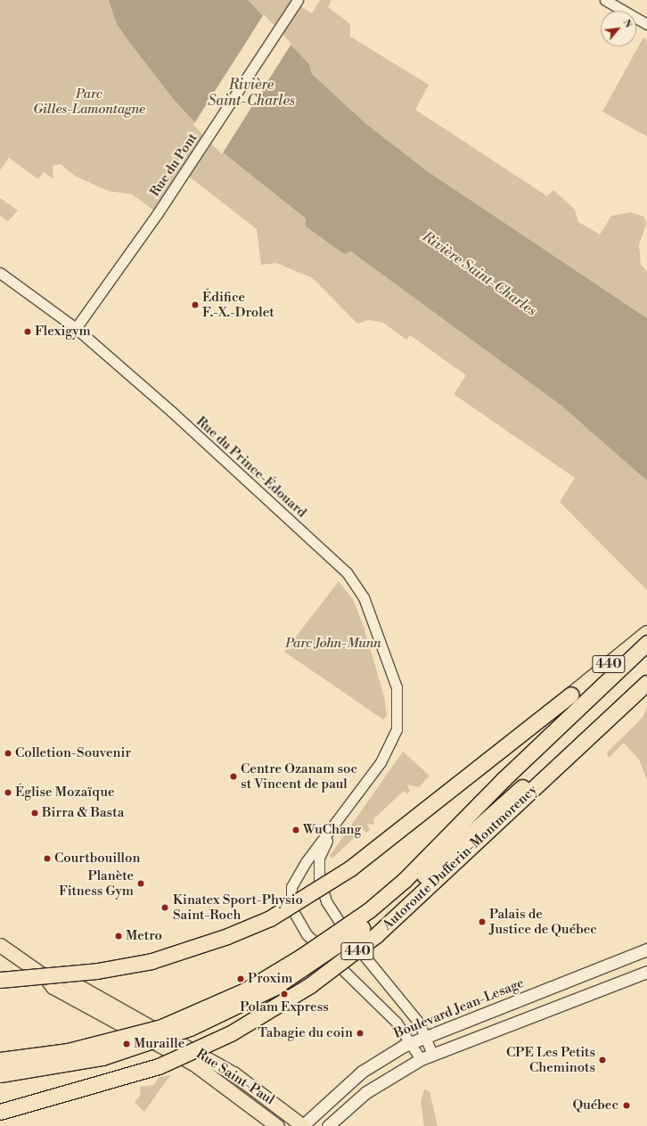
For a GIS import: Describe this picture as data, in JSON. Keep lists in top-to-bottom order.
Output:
{
  "streets": {
    "highway": ["440", "Autoroute Dufferin-Montmorency"],
    "main road": ["Boulevard Jean-Lesage", "Rue Saint-Paul"],
    "street": ["Rue du Pont", "Rue du Prince-Édouard"]
  },
  "crossings": [
    ["Rue du Pont", "Rue du Prince-Édouard"],
    ["Boulevard Jean-Lesage", "Rue Saint-Paul"]
  ],
  "water": ["Rivière Saint-Charles"],
  "parks": ["Parc Gilles-Lamontagne", "Parc John-Munn"],
  "places": [
    "Édifice F.-X.-Drolet",
    "Flexigym",
    "Colletion-Souvenir",
    "Centre Ozanam soc st Vincent de paul",
    "Église Mozaïque",
    "Birra & Basta",
    "WuChang",
    "Courtbouillon",
    "Planète Fitness Gym",
    "Kinatex Sport-Physio Saint-Roch",
    "Palais de Justice de Québec",
    "Metro",
    "Proxim",
    "Polam Express",
    "Tabagie du coin",
    "Muraille",
    "CPE Les Petits Cheminots",
    "Québec"
  ],
  "north": "top right"
}
